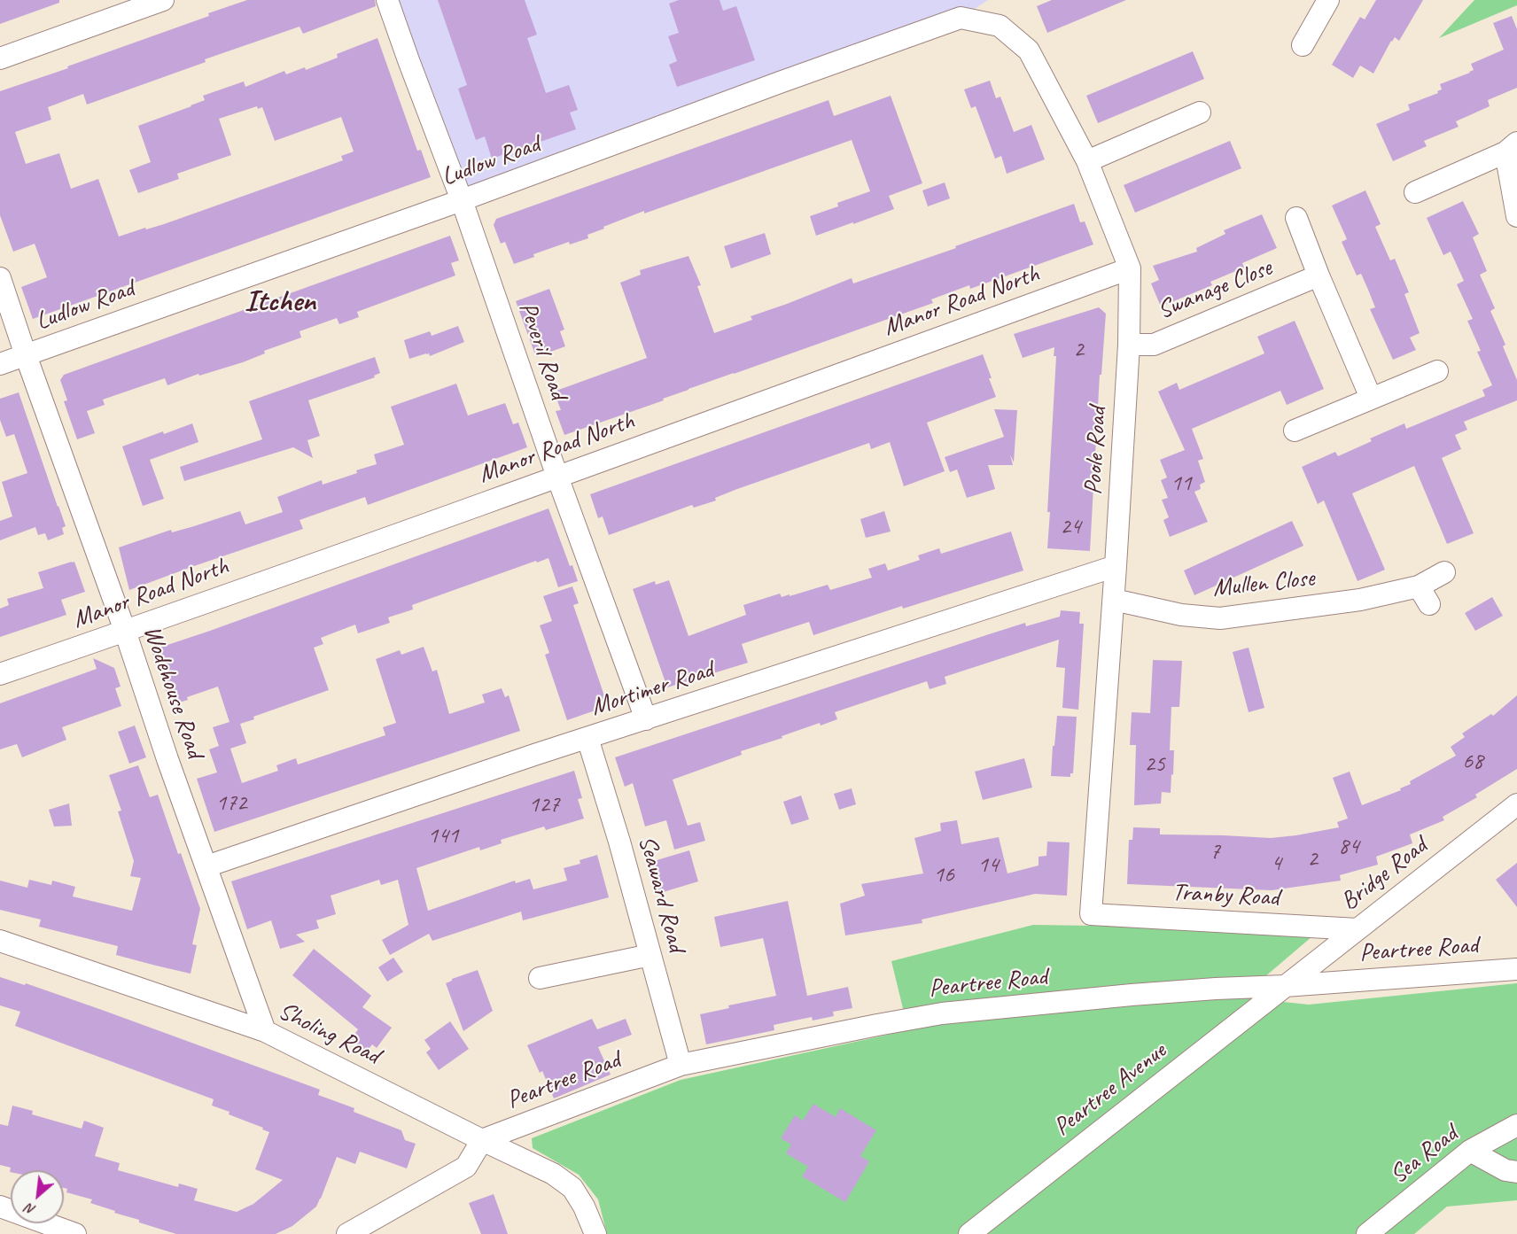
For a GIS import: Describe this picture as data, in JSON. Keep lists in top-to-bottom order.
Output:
{
  "streets": {
    "street": [
      "Ludlow Road",
      "Swanage Close",
      "Manor Road North",
      "Peveril Road",
      "Poole Road",
      "Mullen Close",
      "Mortimer Road",
      "Wodehouse Road",
      "Bridge Road",
      "Seaward Road",
      "Tranby Road",
      "Peartree Road",
      "Sholing Road",
      "Peartree Avenue",
      "Sea Road"
    ]
  },
  "crossings": [
    ["Ludlow Road", "Peveril Road"],
    ["Ludlow Road", "Poole Road"],
    ["Ludlow Road", "Wodehouse Road"],
    ["Swanage Close", "Poole Road"],
    ["Manor Road North", "Peveril Road"],
    ["Manor Road North", "Poole Road"],
    ["Manor Road North", "Wodehouse Road"],
    ["Peveril Road", "Mortimer Road"],
    ["Poole Road", "Mullen Close"],
    ["Poole Road", "Mortimer Road"],
    ["Poole Road", "Tranby Road"],
    ["Mortimer Road", "Wodehouse Road"],
    ["Mortimer Road", "Seaward Road"],
    ["Wodehouse Road", "Sholing Road"],
    ["Bridge Road", "Tranby Road"],
    ["Bridge Road", "Peartree Road"],
    ["Bridge Road", "Peartree Avenue"],
    ["Seaward Road", "Peartree Road"],
    ["Peartree Road", "Sholing Road"],
    ["Peartree Road", "Peartree Avenue"]
  ],
  "districts": ["Itchen"],
  "house_numbers": [
    "2",
    "11",
    "24",
    "68",
    "25",
    "172",
    "127",
    "141",
    "84",
    "7",
    "2",
    "4",
    "14",
    "16"
  ],
  "north": "bottom left"
}
